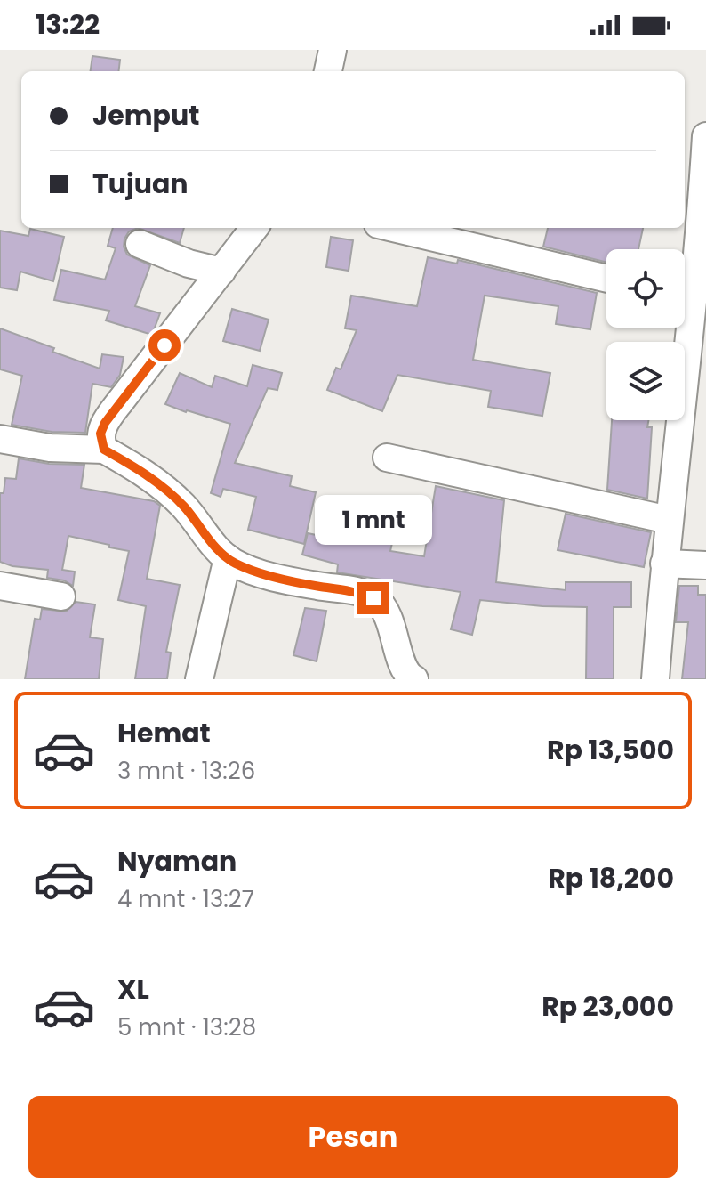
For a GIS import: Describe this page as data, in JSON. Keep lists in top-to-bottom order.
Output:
{
  "page": {
    "status": "13:22",
    "banner": ["Jemput", "Tujuan"],
    "bubble": "1 mnt",
    "list": [
      {
        "name": "Hemat",
        "note": "3 mnt · 13:26",
        "value": "Rp 13,500"
      },
      {
        "name": "Nyaman",
        "note": "4 mnt · 13:27",
        "value": "Rp 18,200"
      },
      {
        "name": "XL",
        "note": "5 mnt · 13:28",
        "value": "Rp 23,000"
      }
    ],
    "buttons": "Pesan"
  }
}
